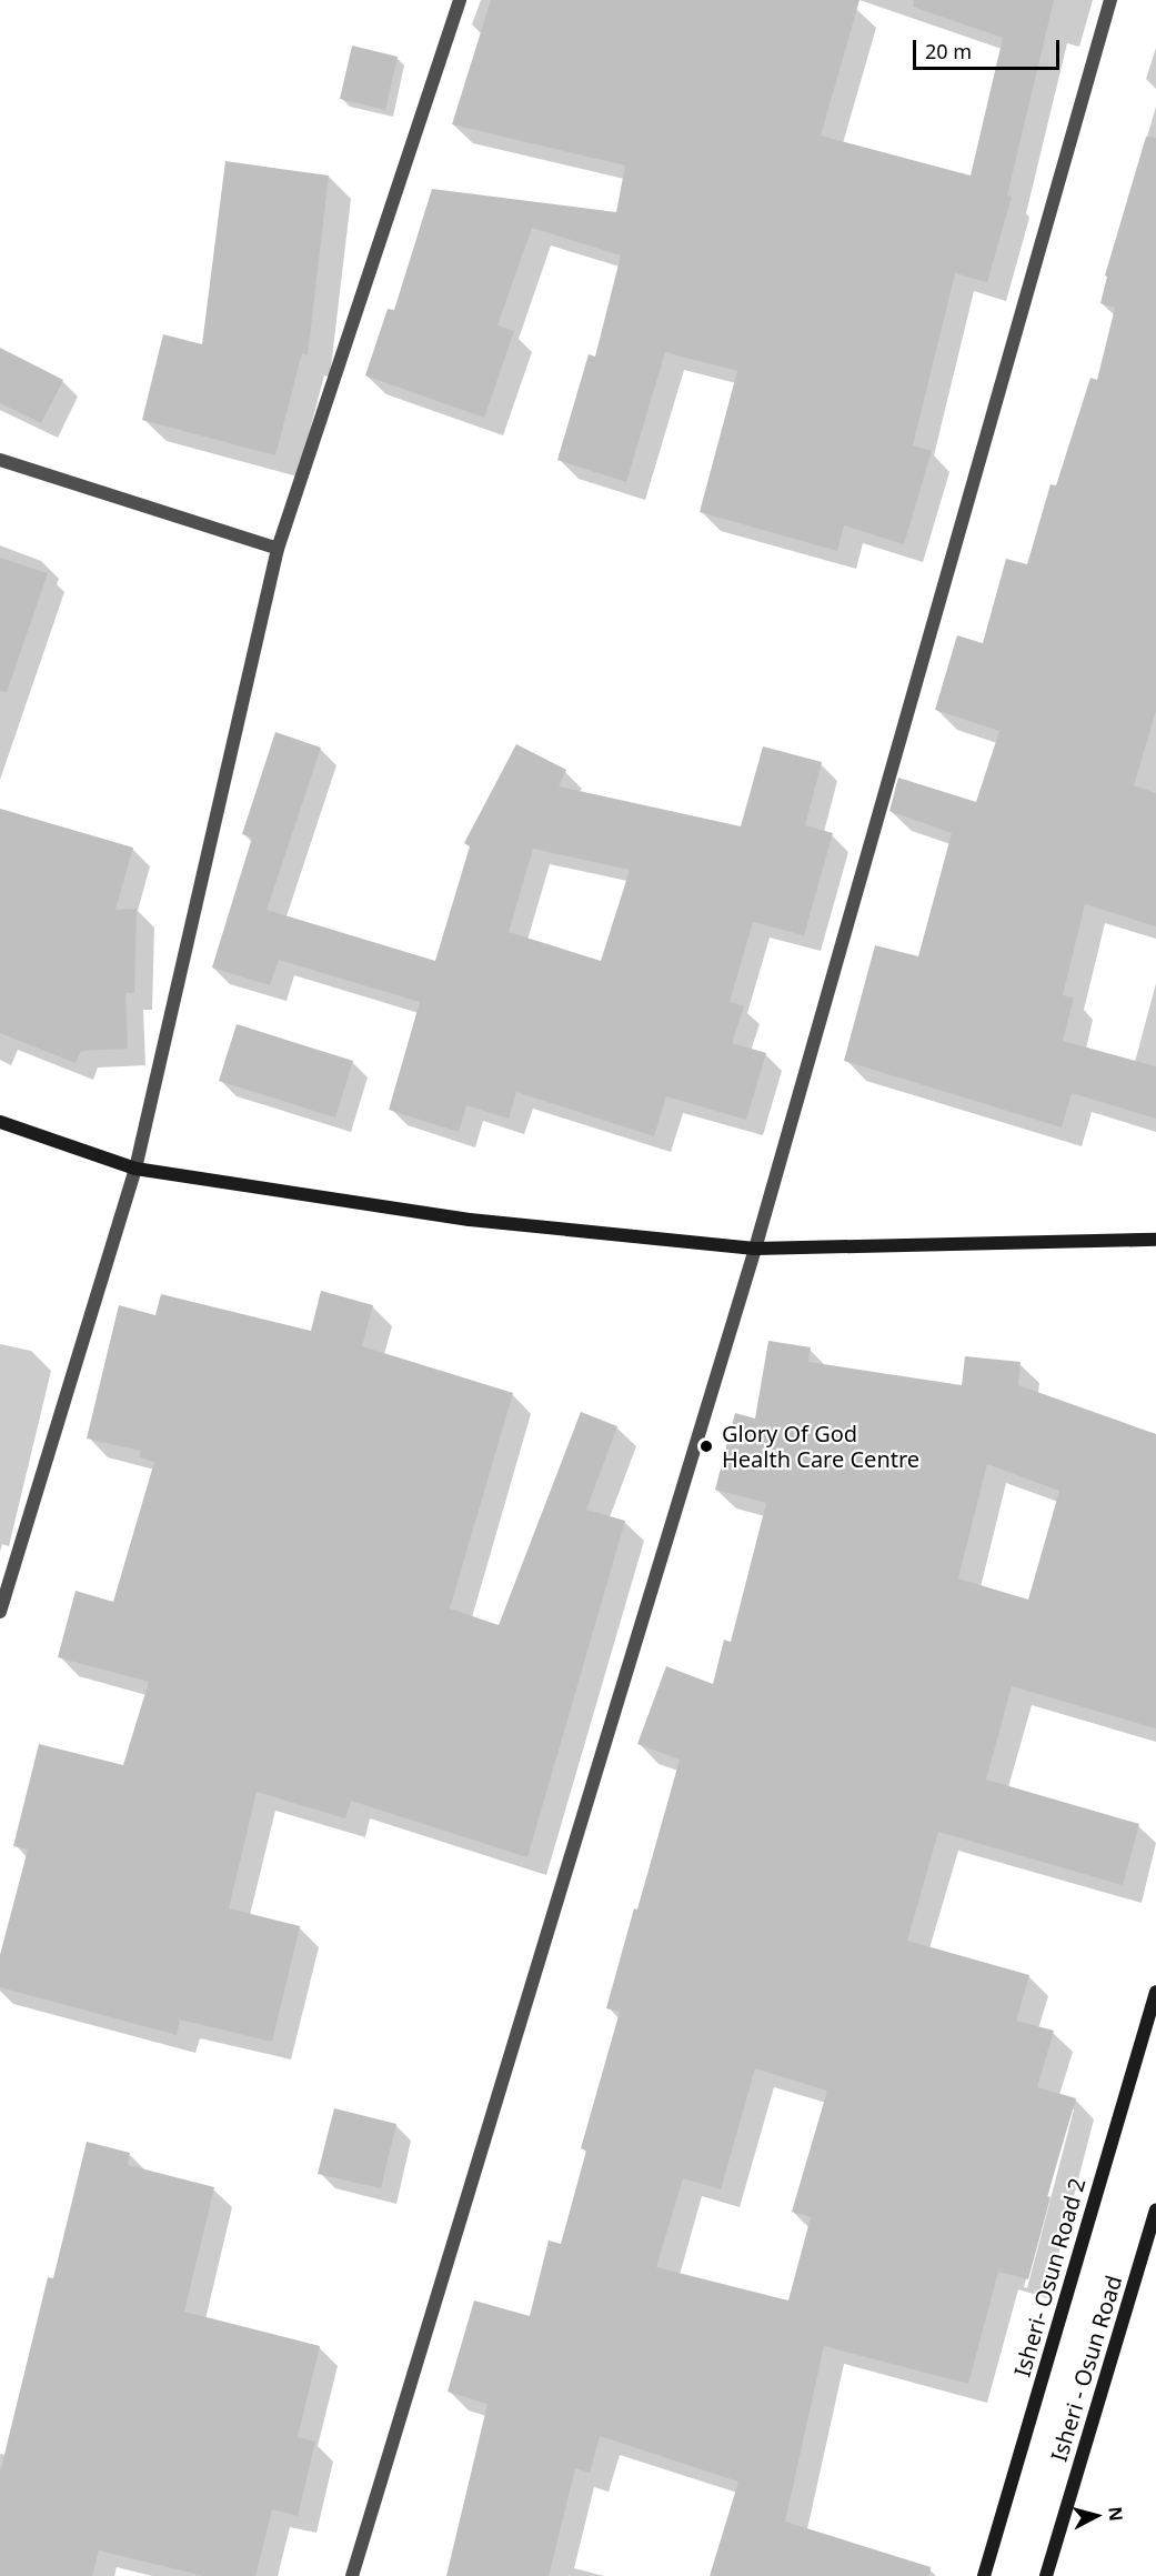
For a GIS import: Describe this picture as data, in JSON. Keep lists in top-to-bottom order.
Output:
{
  "streets": {
    "street": ["Isheri- Osun Road 2", "Isheri - Osun Road"]
  },
  "places": ["Glory Of God Health Care Centre"],
  "scale_bar": "20 m",
  "north": "right"
}
